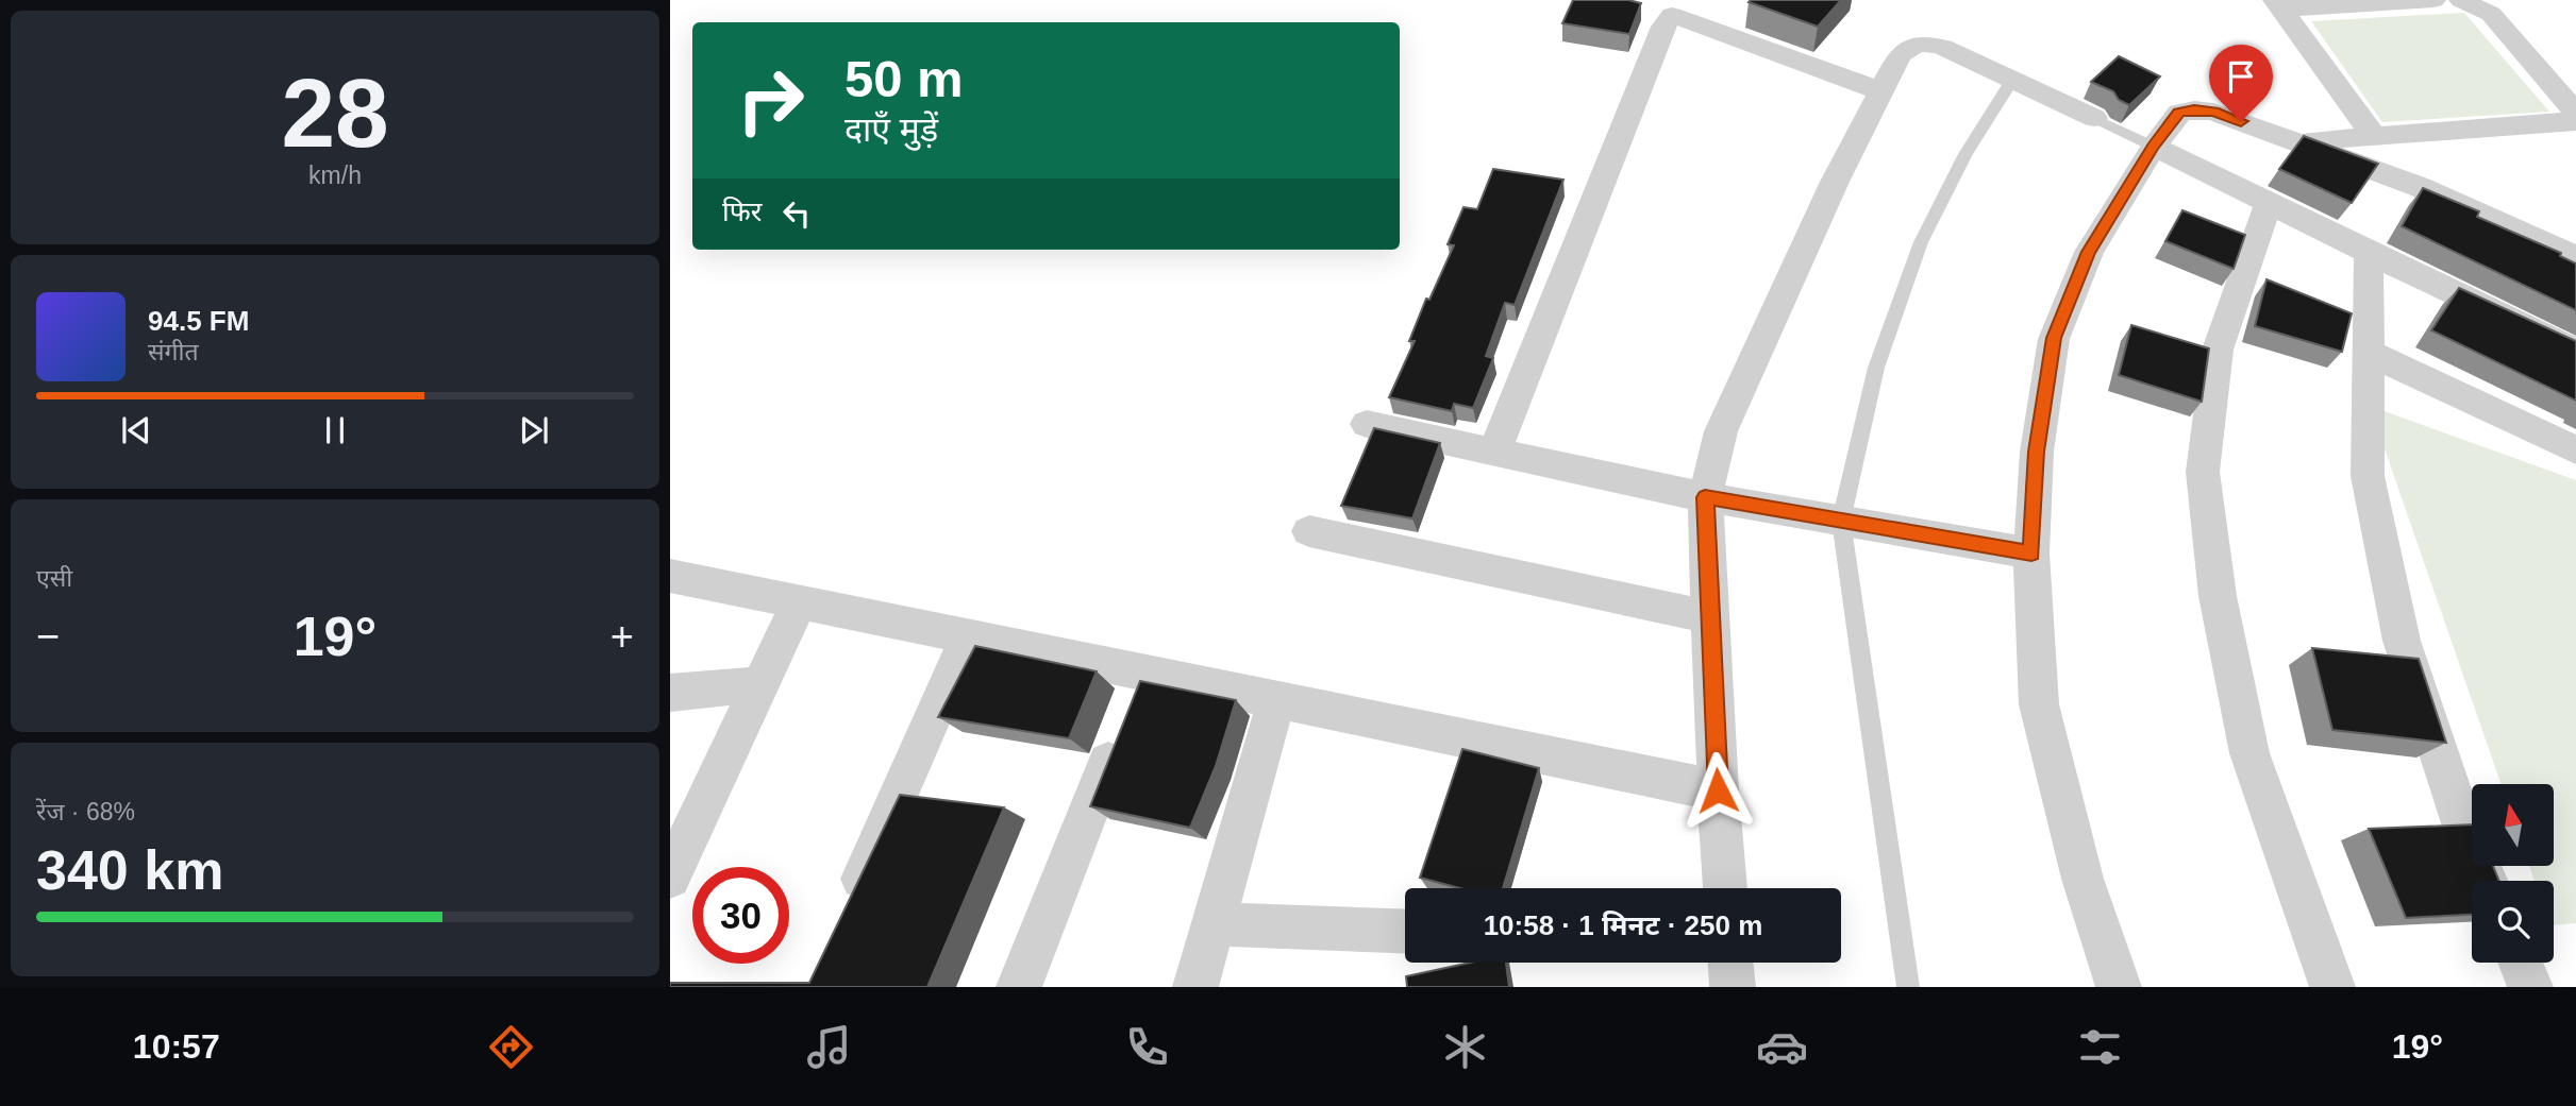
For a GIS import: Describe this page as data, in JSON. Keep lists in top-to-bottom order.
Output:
{
  "north": "top",
  "page": {
    "tile": [
      ["28", "km/h"],
      "एसी",
      ["रेंज · 68%", "340 km"]
    ],
    "turn": ["50 m", "दाएँ मुड़ें"],
    "then": "फिर",
    "song": ["94.5 FM", "संगीत"],
    "heat": ["−", "19°", "+"],
    "limit": "30",
    "trip": "10:58 · 1 मिनट · 250 m",
    "tabs": ["10:57", "19°"]
  }
}
